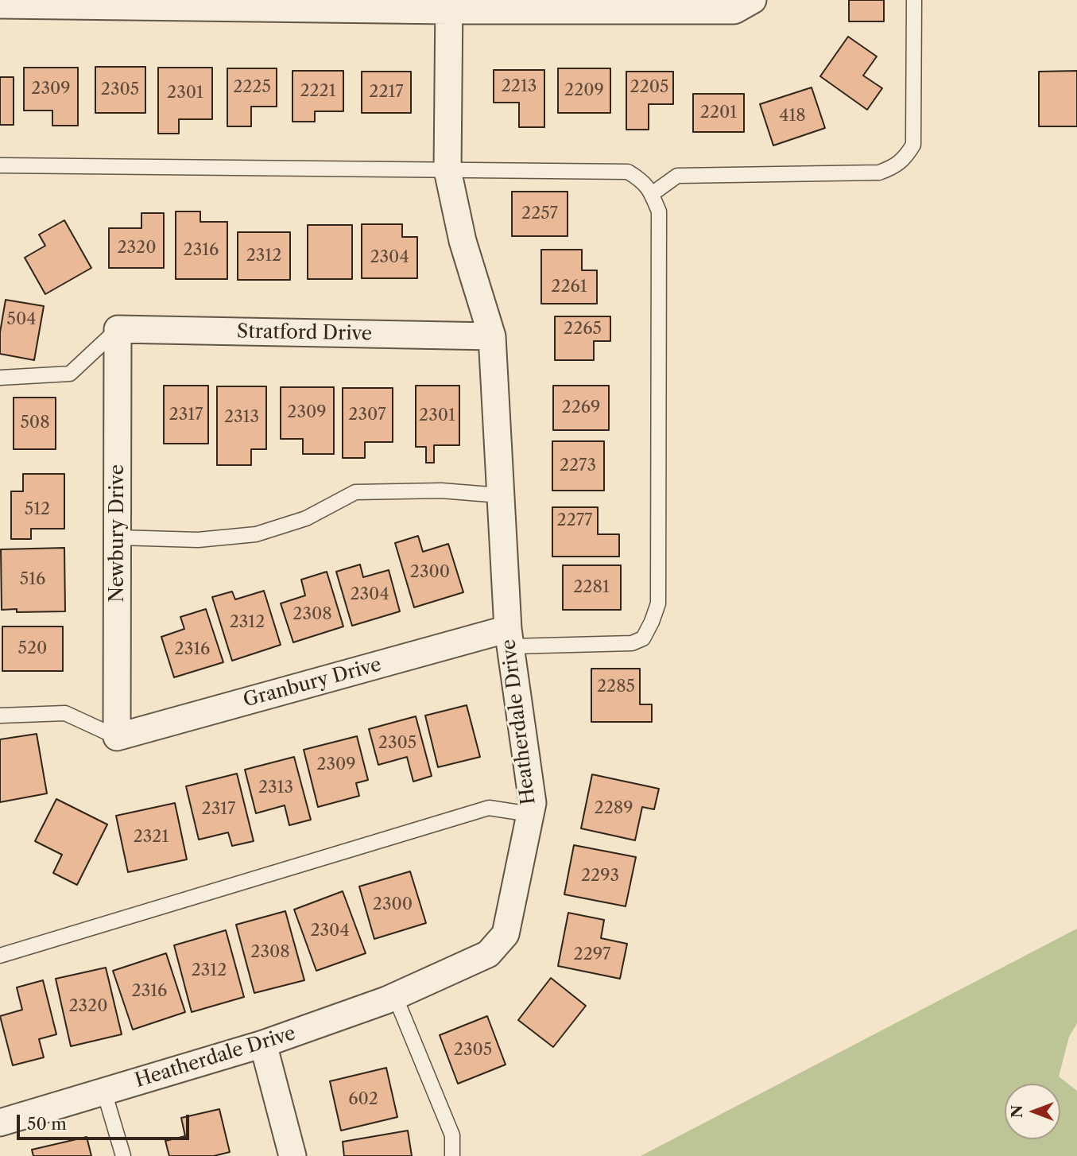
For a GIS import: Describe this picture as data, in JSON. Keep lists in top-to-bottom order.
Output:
{
  "streets": {
    "street": [
      "Stratford Drive",
      "Newbury Drive",
      "Granbury Drive",
      "Heatherdale Drive"
    ]
  },
  "crossings": [
    ["Stratford Drive", "Newbury Drive"],
    ["Stratford Drive", "Heatherdale Drive"],
    ["Newbury Drive", "Granbury Drive"],
    ["Granbury Drive", "Heatherdale Drive"]
  ],
  "house_numbers": [
    "2213",
    "2225",
    "2205",
    "2309",
    "2305",
    "2209",
    "2221",
    "2217",
    "2301",
    "2201",
    "418",
    "2257",
    "2320",
    "2316",
    "2312",
    "2304",
    "2261",
    "504",
    "2265",
    "2269",
    "2309",
    "2317",
    "2307",
    "2301",
    "2313",
    "508",
    "2273",
    "512",
    "2277",
    "2300",
    "516",
    "2281",
    "2304",
    "2308",
    "2312",
    "520",
    "2316",
    "2285",
    "2305",
    "2309",
    "2313",
    "2289",
    "2317",
    "2321",
    "2293",
    "2300",
    "2304",
    "2308",
    "2297",
    "2312",
    "2316",
    "2320",
    "2305",
    "602"
  ],
  "scale_bar": "50 m",
  "north": "left"
}
